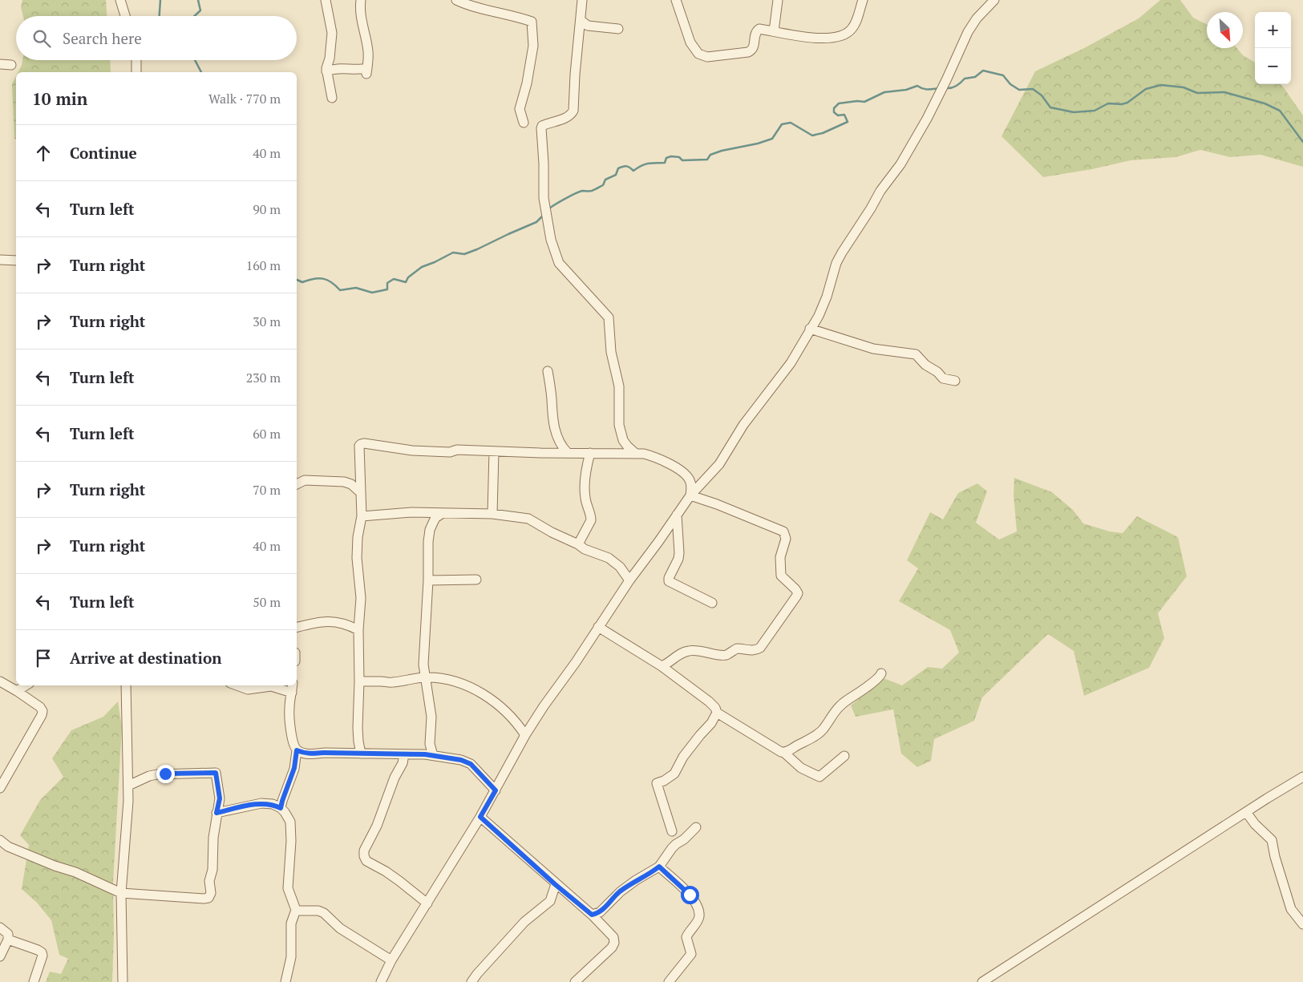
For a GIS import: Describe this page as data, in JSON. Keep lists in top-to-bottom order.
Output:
{
  "north": "bottom right",
  "page": {
    "map_buttons": ["+", "−"],
    "search": "Search here",
    "heading": ["10 min", "Walk · 770 m"],
    "list": [
      ["Continue", "40 m"],
      ["Turn left", "90 m"],
      ["Turn right", "160 m"],
      ["Turn right", "30 m"],
      ["Turn left", "230 m"],
      ["Turn left", "60 m"],
      ["Turn right", "70 m"],
      ["Turn right", "40 m"],
      ["Turn left", "50 m"],
      "Arrive at destination"
    ]
  }
}
